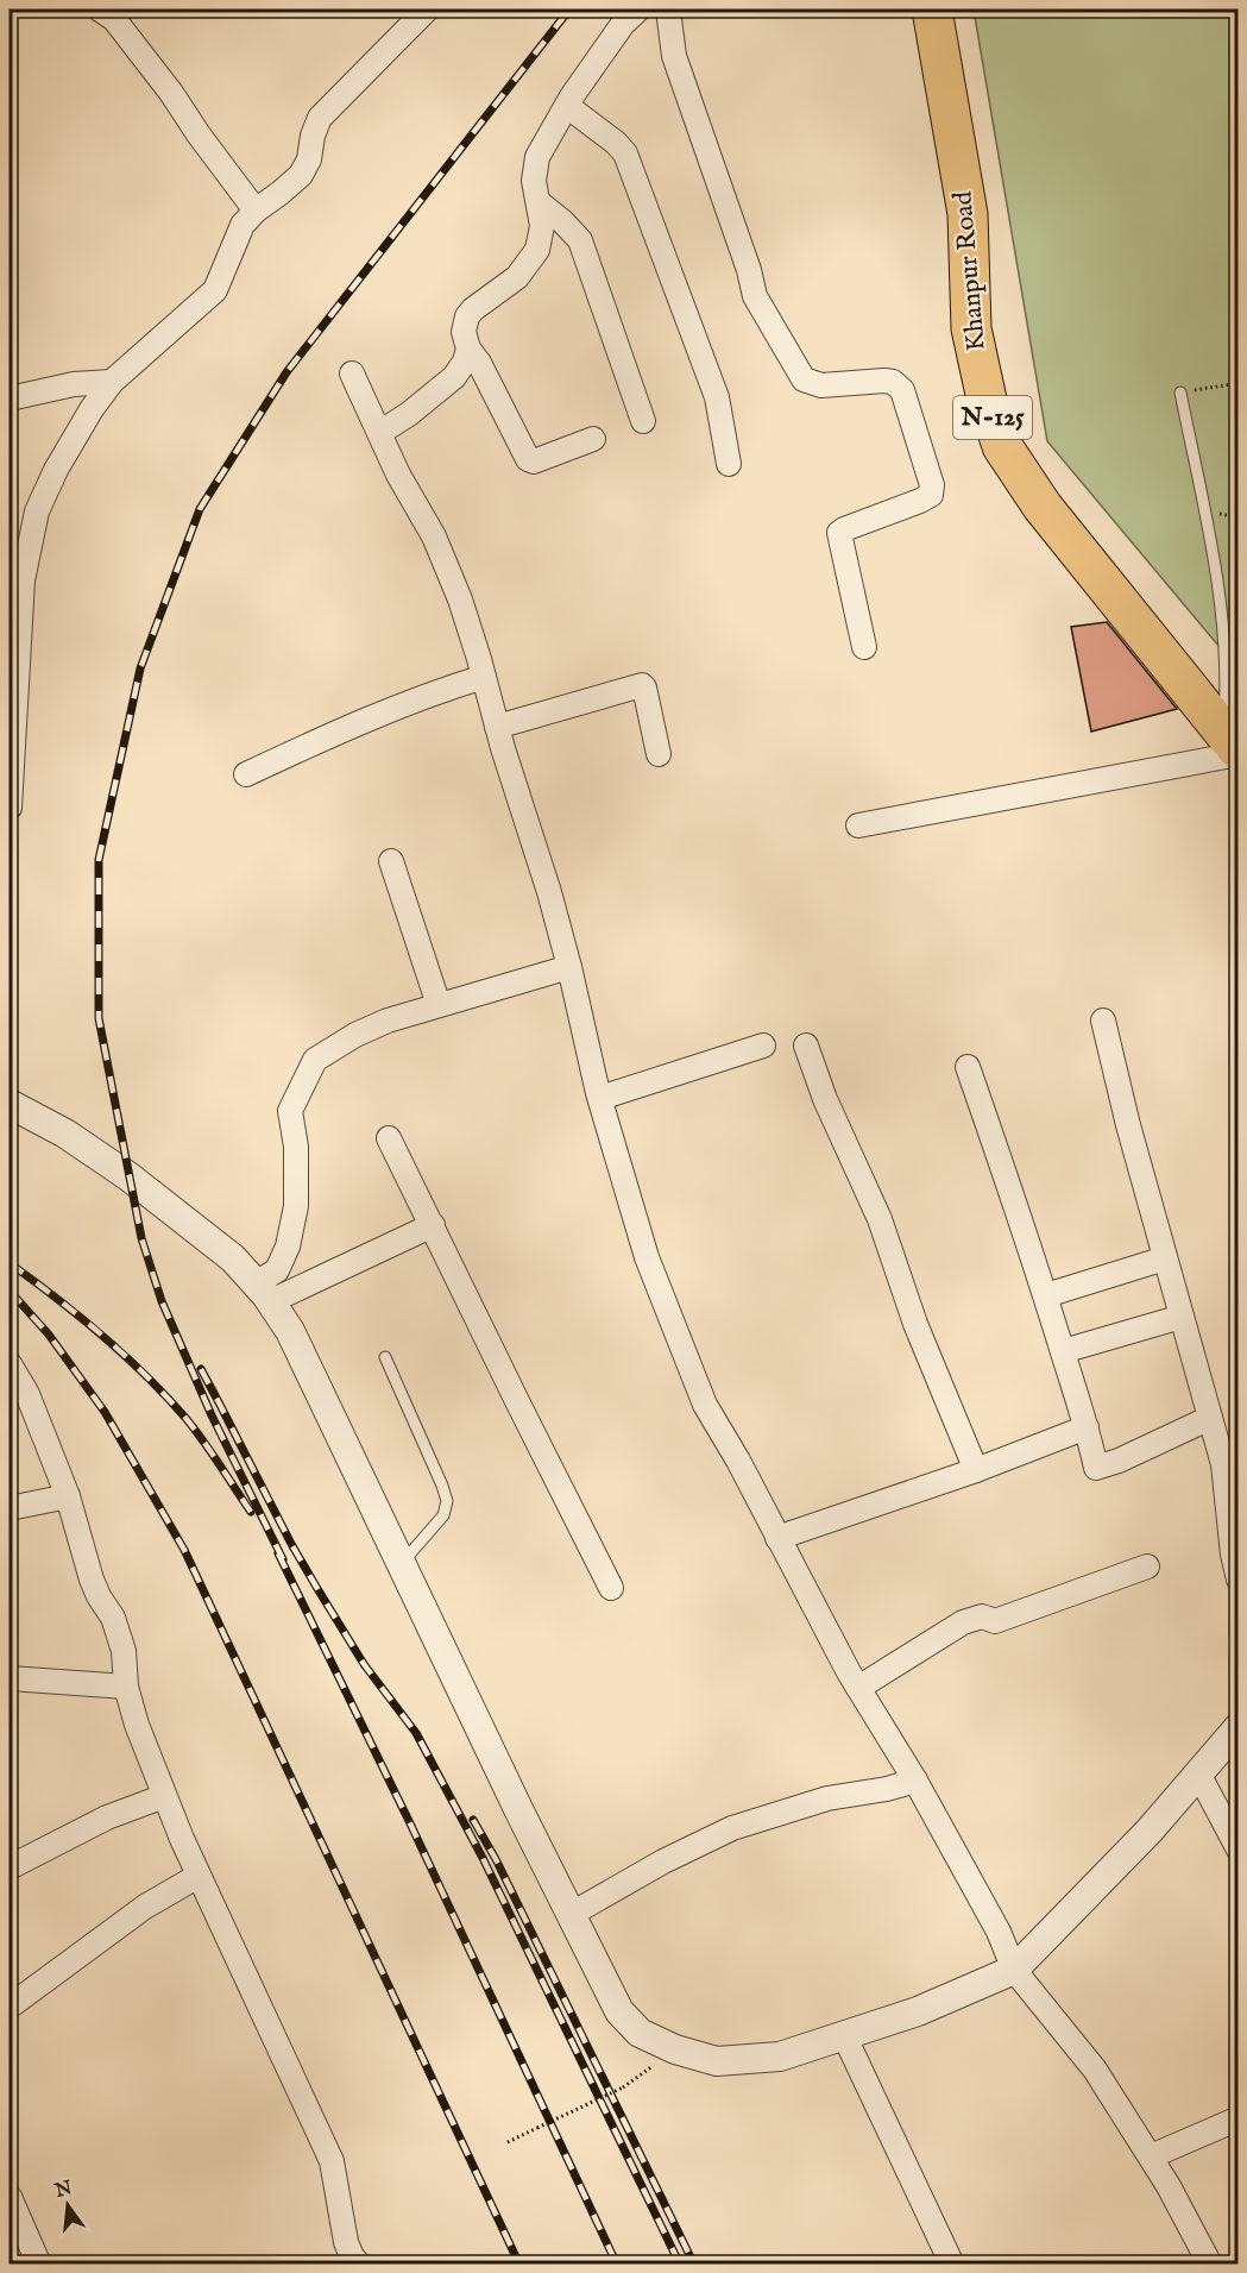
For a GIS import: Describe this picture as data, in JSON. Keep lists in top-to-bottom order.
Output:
{
  "streets": {
    "highway": ["Khanpur Road", "N-125"]
  },
  "north": "top"
}
